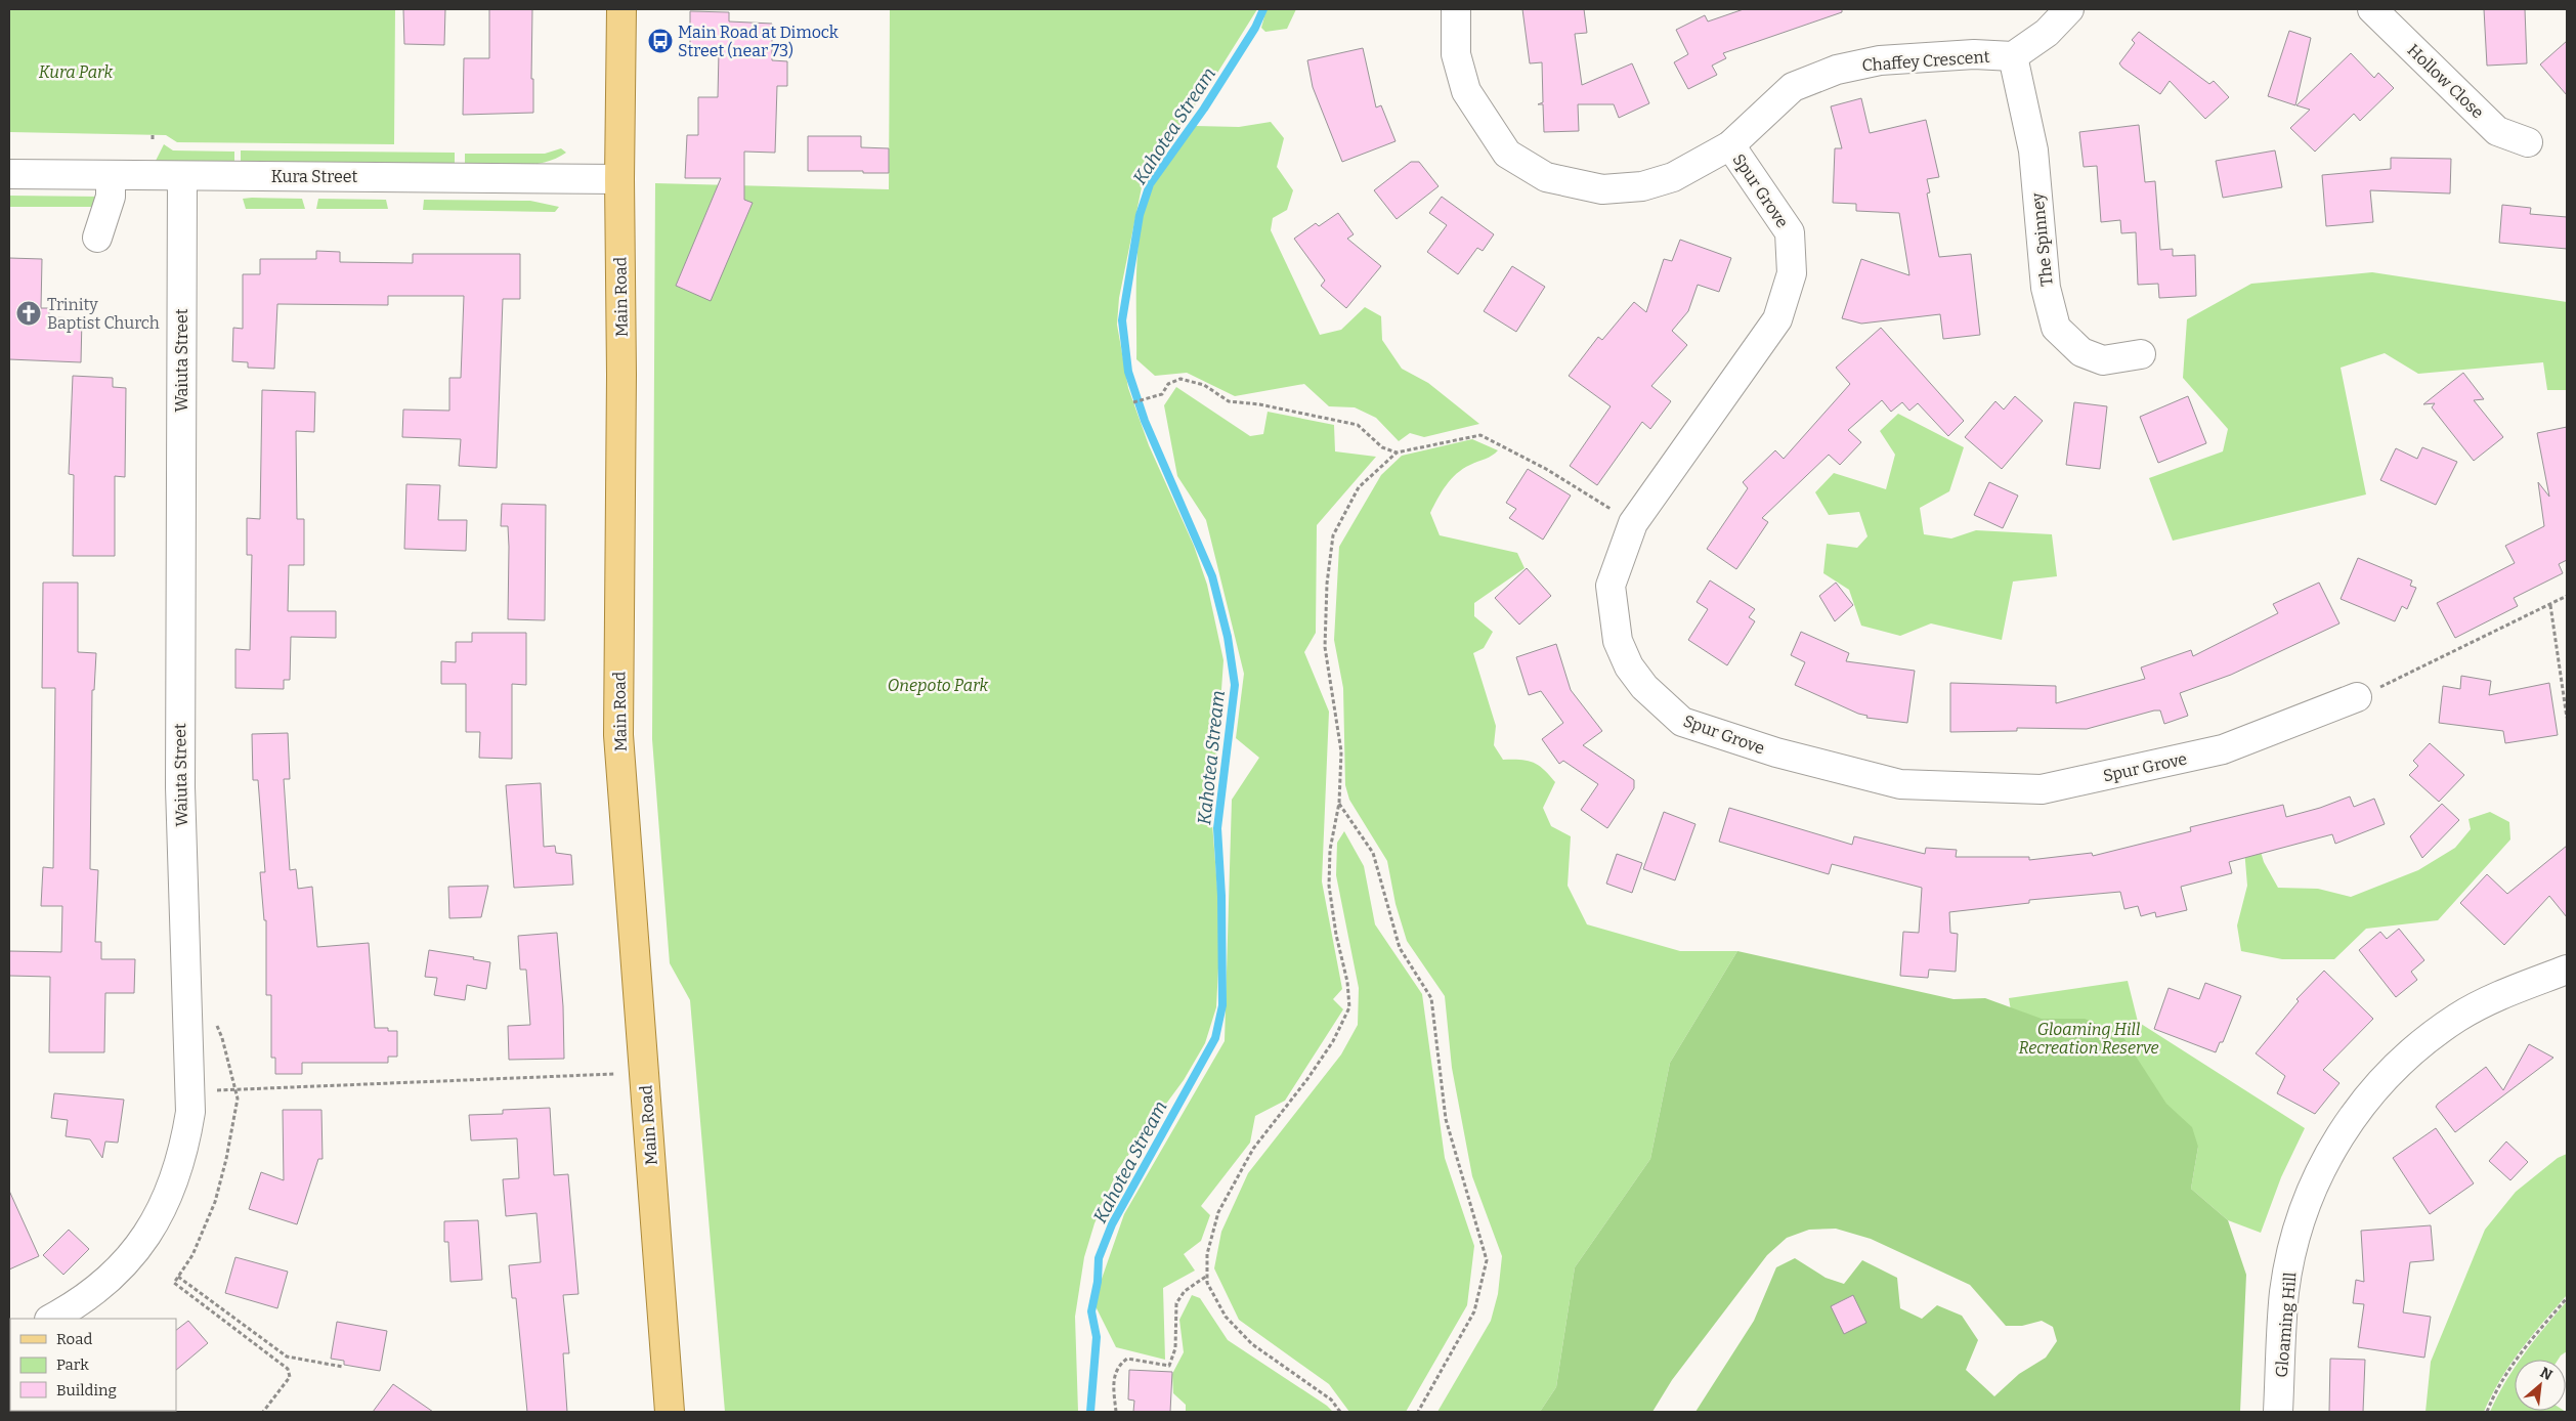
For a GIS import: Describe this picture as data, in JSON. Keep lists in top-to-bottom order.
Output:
{
  "streets": {
    "main road": ["Main Road"],
    "street": [
      "Chaffey Crescent",
      "Hollow Close",
      "Kura Street",
      "Spur Grove",
      "The Spinney",
      "Waiuta Street",
      "Gloaming Hill"
    ]
  },
  "crossings": [
    ["Chaffey Crescent", "Spur Grove"],
    ["Chaffey Crescent", "The Spinney"],
    ["Kura Street", "Main Road"],
    ["Kura Street", "Waiuta Street"]
  ],
  "water": ["Kahotea Stream"],
  "parks": ["Kura Park", "Onepoto Park", "Gloaming Hill Recreation Reserve"],
  "places": {
    "bus stop": ["Main Road at Dimock Street (near 73)"],
    "church": ["Trinity Baptist Church"]
  },
  "legend": ["Road", "Park", "Building"],
  "north": "top right"
}
